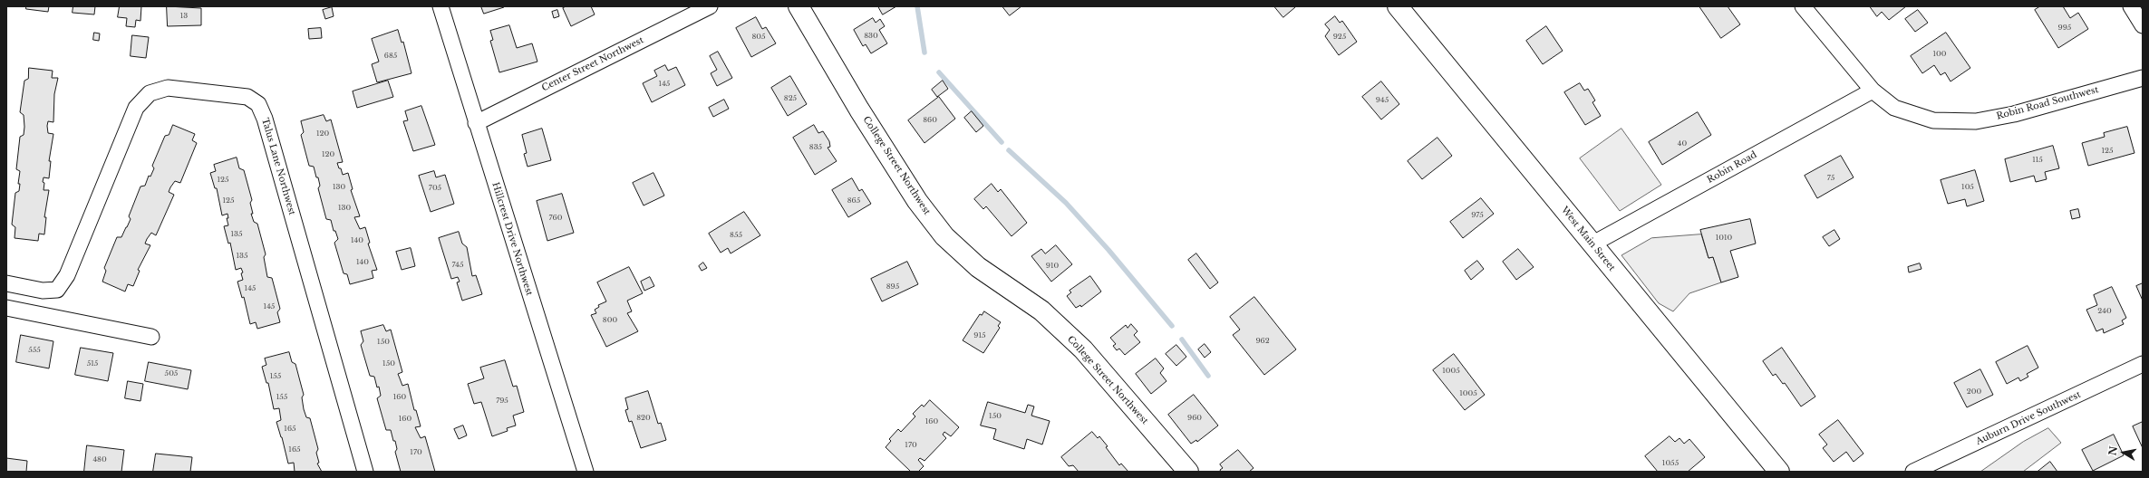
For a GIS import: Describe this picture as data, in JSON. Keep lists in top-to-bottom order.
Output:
{
  "streets": {
    "street": [
      "Center Street Northwest",
      "Robin Road Southwest",
      "College Street Northwest",
      "Talus Lane Northwest",
      "Robin Road",
      "Hillcrest Drive Northwest",
      "West Main Street",
      "Auburn Drive Southwest"
    ]
  },
  "crossings": [
    ["Center Street Northwest", "Hillcrest Drive Northwest"],
    ["Robin Road Southwest", "Robin Road"],
    ["Robin Road", "West Main Street"]
  ],
  "house_numbers": [
    "13",
    "995",
    "830",
    "805",
    "925",
    "100",
    "685",
    "145",
    "825",
    "945",
    "860",
    "120",
    "40",
    "835",
    "125",
    "120",
    "115",
    "75",
    "125",
    "130",
    "105",
    "705",
    "125",
    "865",
    "130",
    "975",
    "760",
    "135",
    "855",
    "1010",
    "140",
    "135",
    "140",
    "745",
    "910",
    "895",
    "145",
    "145",
    "240",
    "800",
    "915",
    "962",
    "150",
    "555",
    "515",
    "150",
    "1005",
    "505",
    "155",
    "200",
    "1005",
    "155",
    "160",
    "795",
    "150",
    "820",
    "960",
    "160",
    "160",
    "165",
    "170",
    "165",
    "170",
    "480",
    "1055"
  ],
  "north": "left"
}
